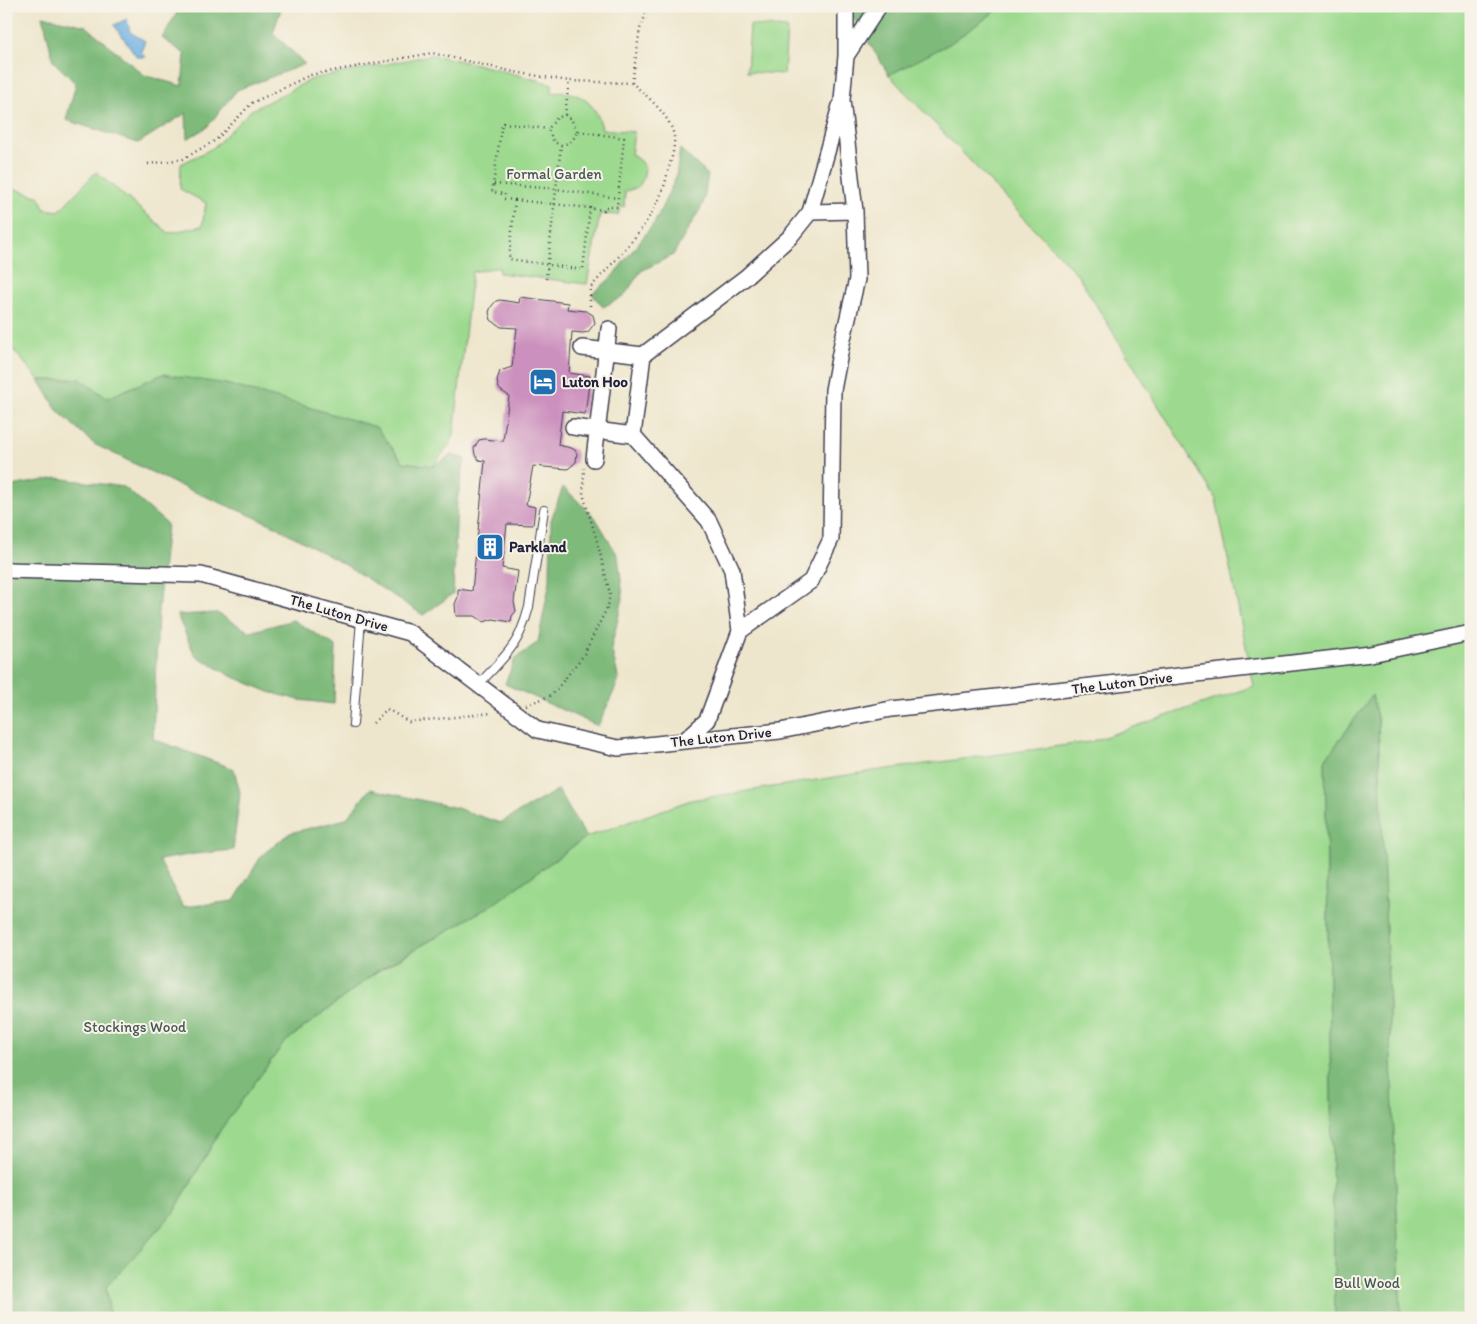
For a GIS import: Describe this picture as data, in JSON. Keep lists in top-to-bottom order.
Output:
{
  "streets": {
    "street": ["The Luton Drive"]
  },
  "parks": ["Formal Garden", "Stockings Wood", "Bull Wood"],
  "places": {
    "hotel": ["Luton Hoo"],
    "building": ["Parkland"]
  }
}
